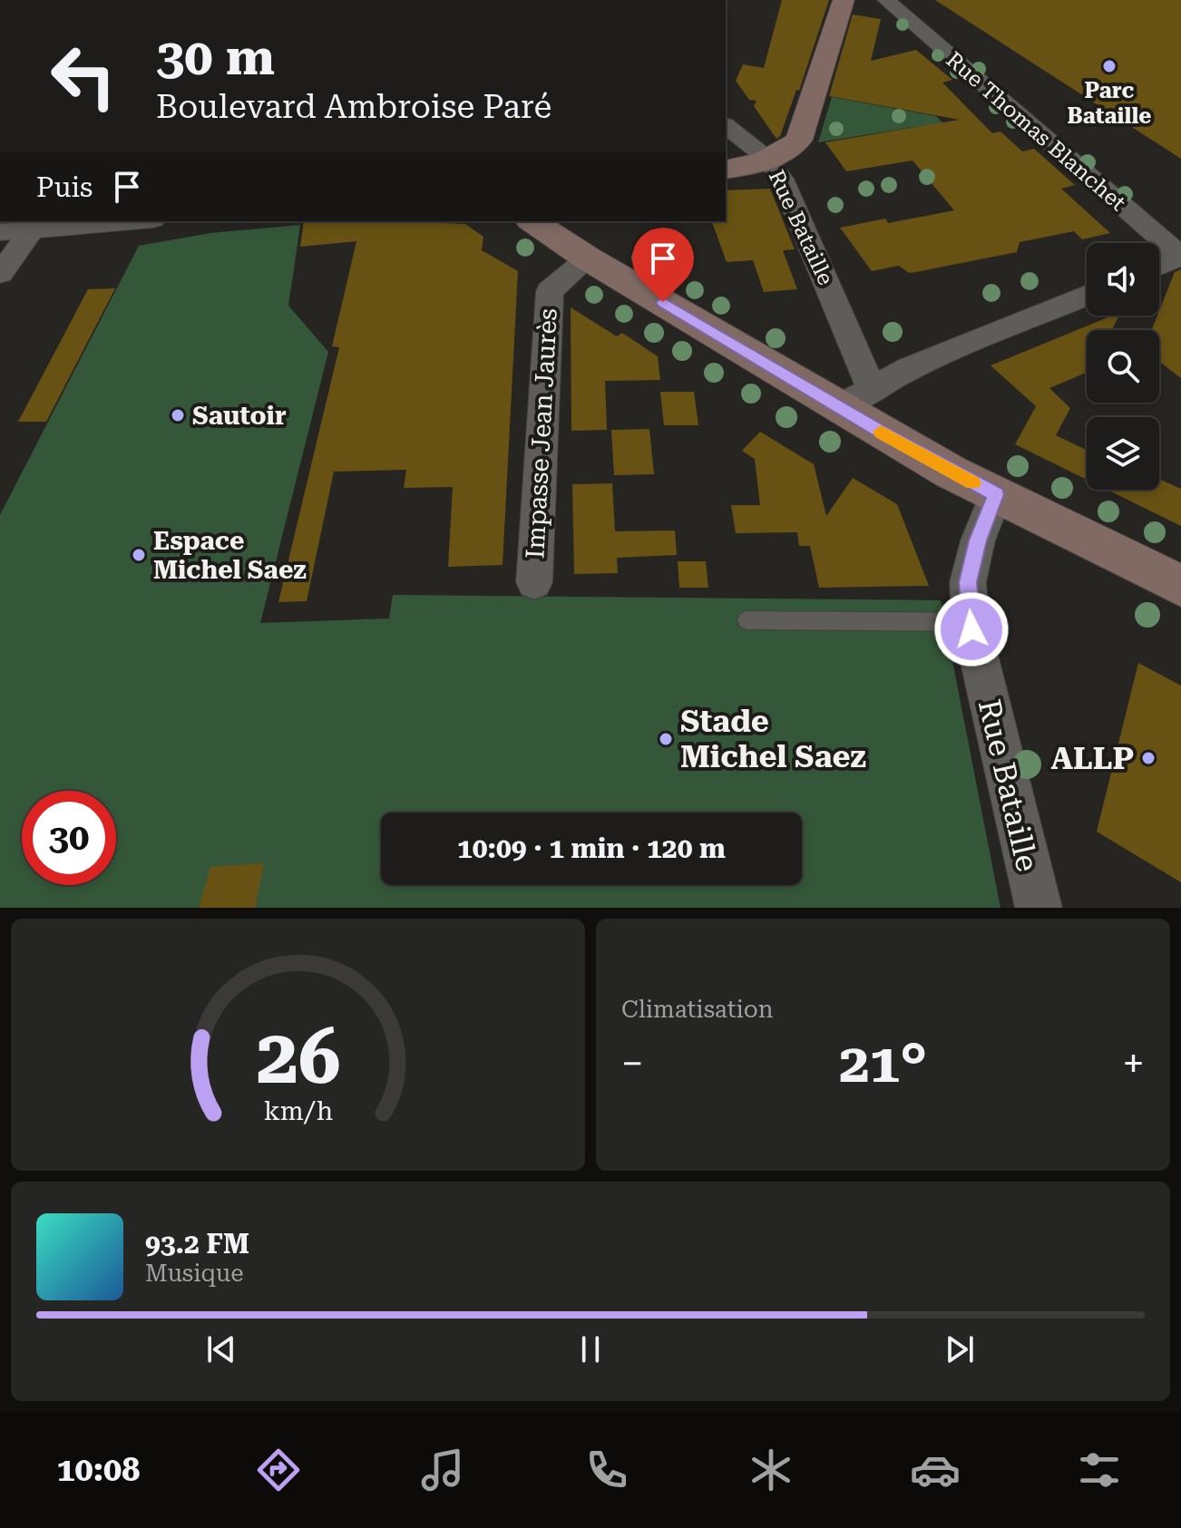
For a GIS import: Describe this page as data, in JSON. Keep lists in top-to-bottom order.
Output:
{
  "streets": {
    "street": ["Rue Thomas Blanchet", "Rue Bataille", "Impasse Jean Jaurès"]
  },
  "places": [
    "Parc Bataille",
    "Sautoir",
    "Espace Michel Saez",
    "Stade Michel Saez",
    "ALLP"
  ],
  "page": {
    "turn": ["30 m", "Boulevard Ambroise Paré"],
    "then": "Puis",
    "limit": "30",
    "trip": "10:09 · 1 min · 120 m",
    "tile": "Climatisation",
    "heat": ["−", "21°", "+"],
    "song": ["93.2 FM", "Musique"],
    "tabs": "10:08",
    "gauge": ["26", "km/h"]
  }
}
